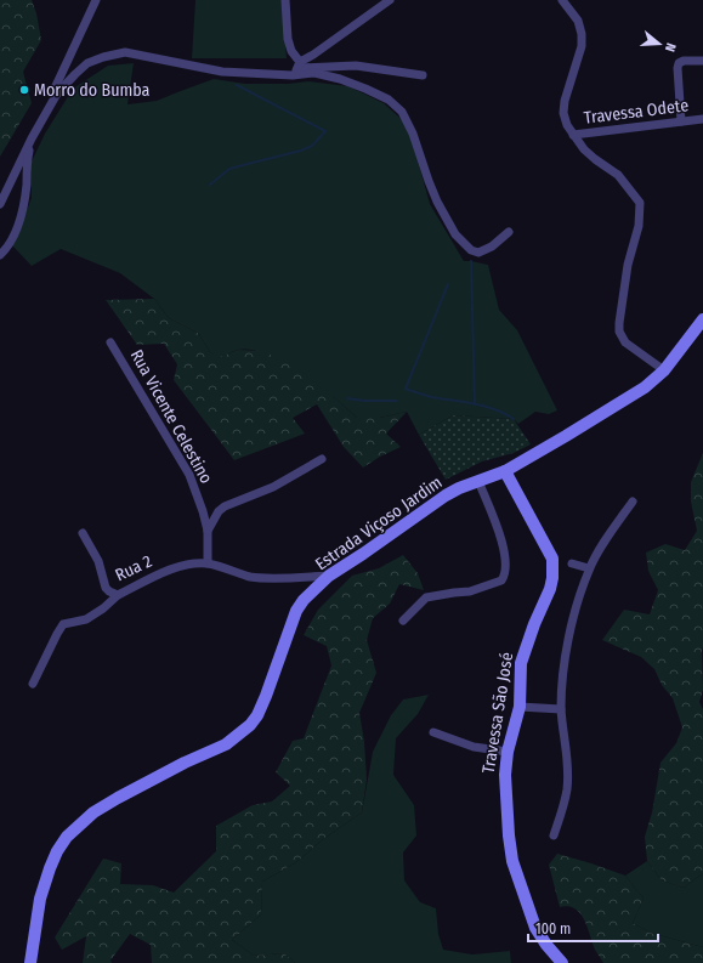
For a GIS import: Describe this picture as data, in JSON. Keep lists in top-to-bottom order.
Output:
{
  "streets": {
    "main road": ["Estrada Viçoso Jardim", "Travessa São José"],
    "street": ["Travessa Odete", "Rua Vicente Celestino", "Rua 2"]
  },
  "crossings": [
    ["Rua Vicente Celestino", "Rua 2"],
    ["Estrada Viçoso Jardim", "Travessa São José"]
  ],
  "places": ["Morro do Bumba"],
  "scale_bar": "100 m",
  "north": "right"
}
